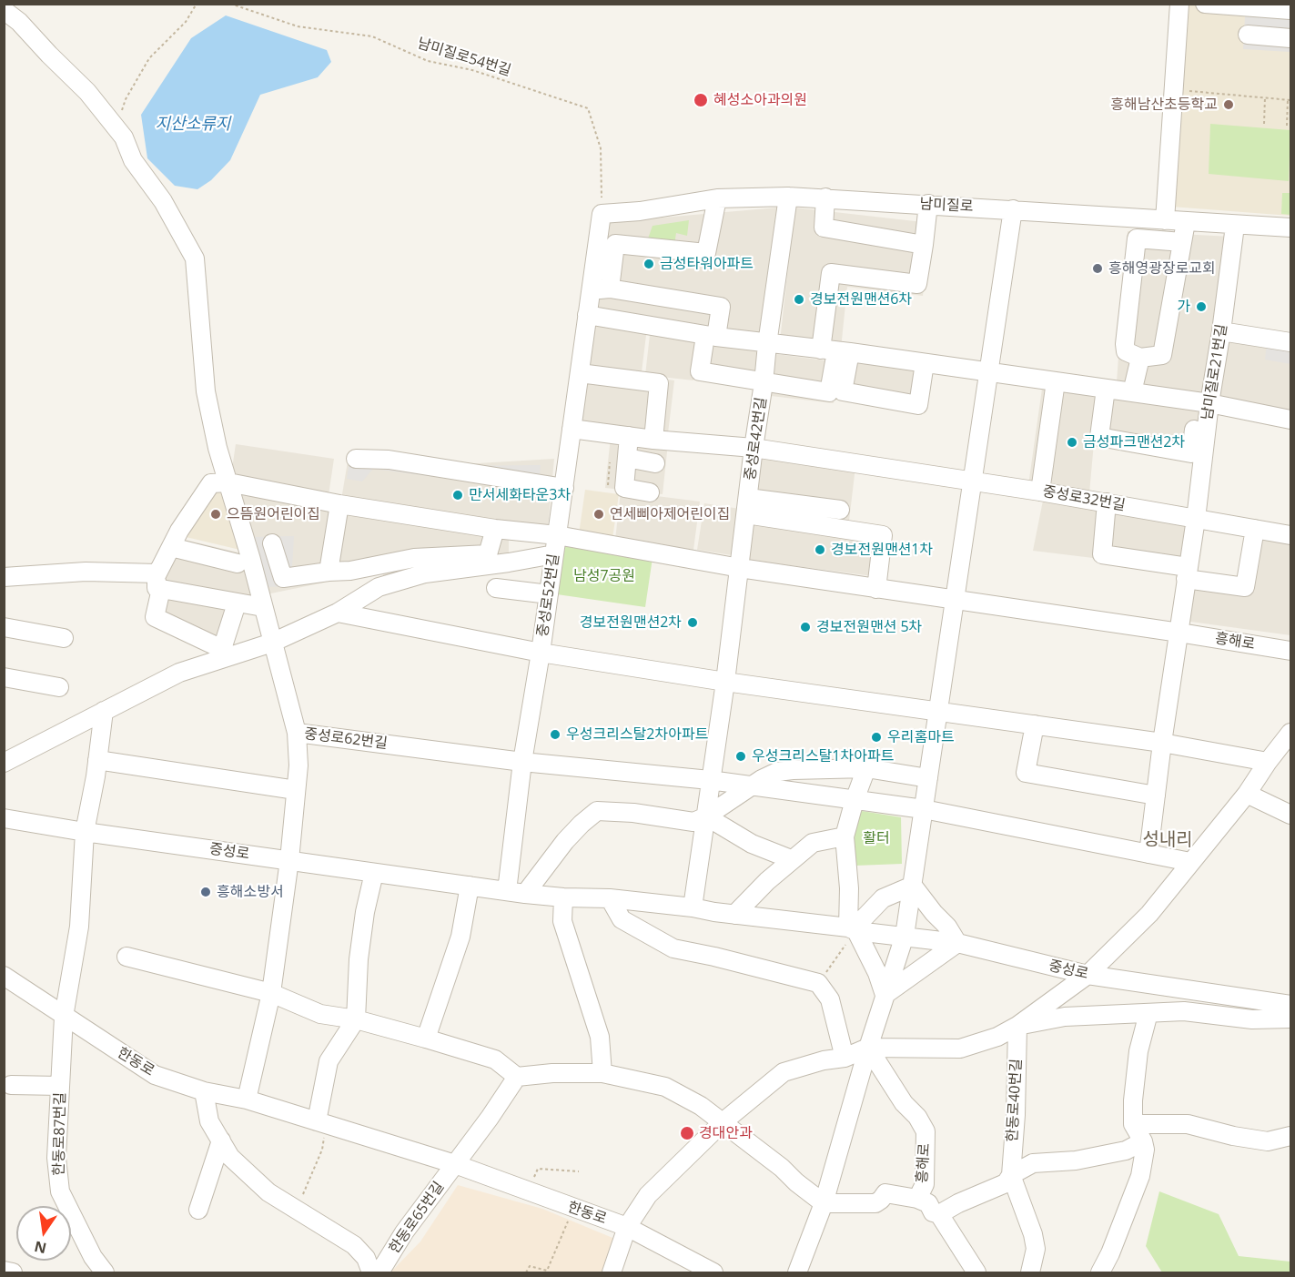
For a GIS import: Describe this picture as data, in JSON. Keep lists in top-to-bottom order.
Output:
{
  "streets": {
    "street": [
      "남미질로",
      "남미질로21번길",
      "중성로42번길",
      "중성로32번길",
      "중성로52번길",
      "흥해로",
      "중성로62번길",
      "중성로",
      "한동로",
      "한동로40번길",
      "한동로87번길",
      "한동로65번길"
    ],
    "path": ["남미질로54번길"]
  },
  "crossings": [
    ["남미질로54번길", "남미질로"],
    ["남미질로54번길", "중성로52번길"],
    ["남미질로", "남미질로21번길"],
    ["남미질로", "중성로42번길"],
    ["남미질로", "중성로52번길"],
    ["남미질로21번길", "중성로32번길"],
    ["남미질로21번길", "흥해로"],
    ["중성로42번길", "중성로32번길"],
    ["중성로42번길", "중성로"],
    ["중성로52번길", "중성로62번길"],
    ["중성로52번길", "중성로"],
    ["중성로62번길", "중성로"],
    ["한동로", "한동로87번길"],
    ["한동로", "한동로65번길"]
  ],
  "districts": ["성내리"],
  "water": ["지산소류지"],
  "parks": ["남성7공원", "활터"],
  "places": [
    "혜성소아과의원",
    "흥해남산초등학교",
    "금성타워아파트",
    "흥해영광장로교회",
    "경보전원맨션6차",
    "가",
    "금성파크맨션2차",
    "만서세화타운3차",
    "으뜸원어린이집",
    "연세삐아제어린이집",
    "경보전원맨션1차",
    "경보전원맨션2차",
    "경보전원맨션 5차",
    "우성크리스탈2차아파트",
    "우리홈마트",
    "우성크리스탈1차아파트",
    "흥해소방서",
    "경대안과"
  ],
  "north": "bottom"
}
